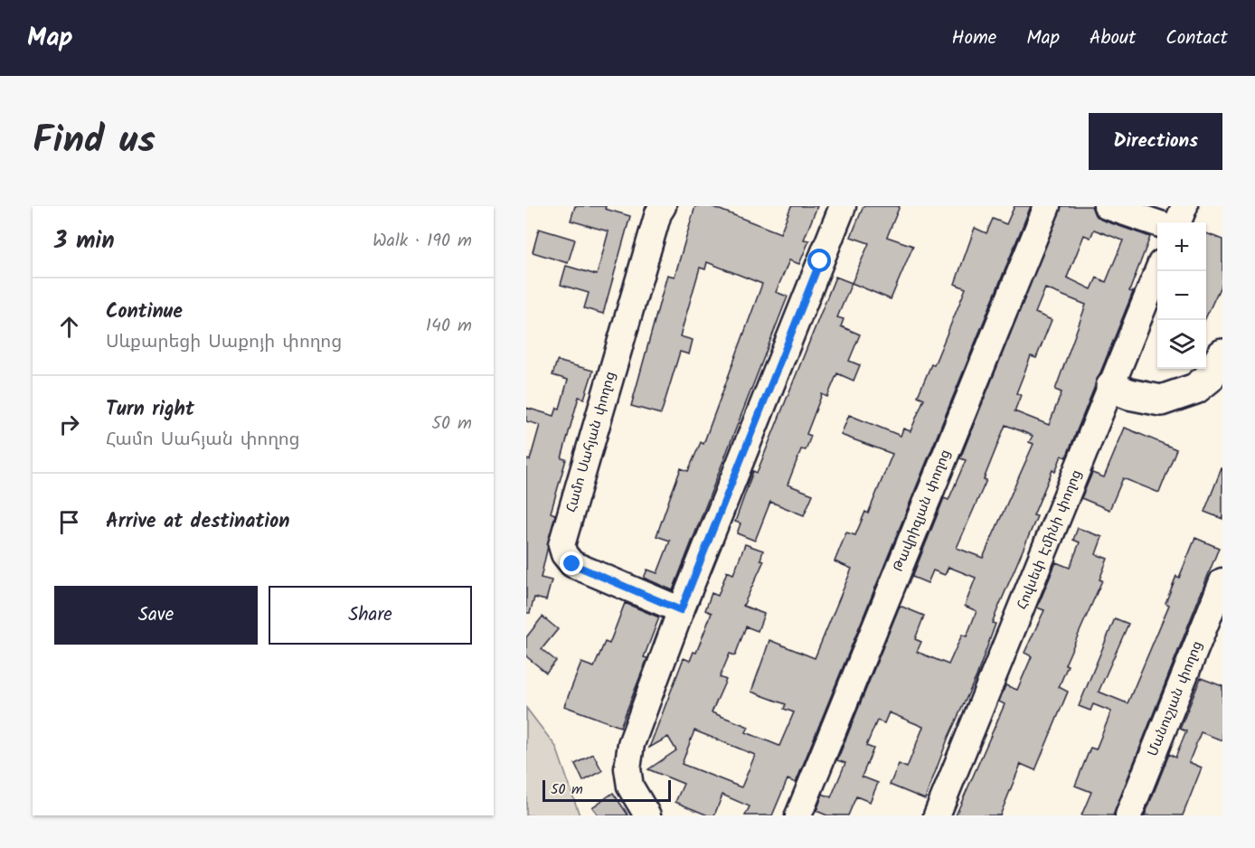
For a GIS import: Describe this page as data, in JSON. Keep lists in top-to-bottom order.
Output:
{
  "streets": {
    "street": [
      "Համո Սահյան փողոց",
      "Թավրիզյան փողոց",
      "Հովսեփ Էմինի փողոց",
      "Մանուշյան փողոց"
    ]
  },
  "scale_bar": "50 m",
  "page": {
    "header": "Map",
    "nav": [
      "Home",
      "Map",
      "About",
      "Contact"
    ],
    "title": "Find us",
    "buttons": [
      "Directions",
      ["Save", "Share"]
    ],
    "heading": ["3 min", "Walk · 190 m"],
    "map_buttons": ["+", "−"],
    "list": [
      ["Continue", "Սևքարեցի Սաքոյի փողոց", "140 m"],
      ["Turn right", "Համո Սահյան փողոց", "50 m"],
      "Arrive at destination"
    ],
    "scale": "50 m"
  }
}
